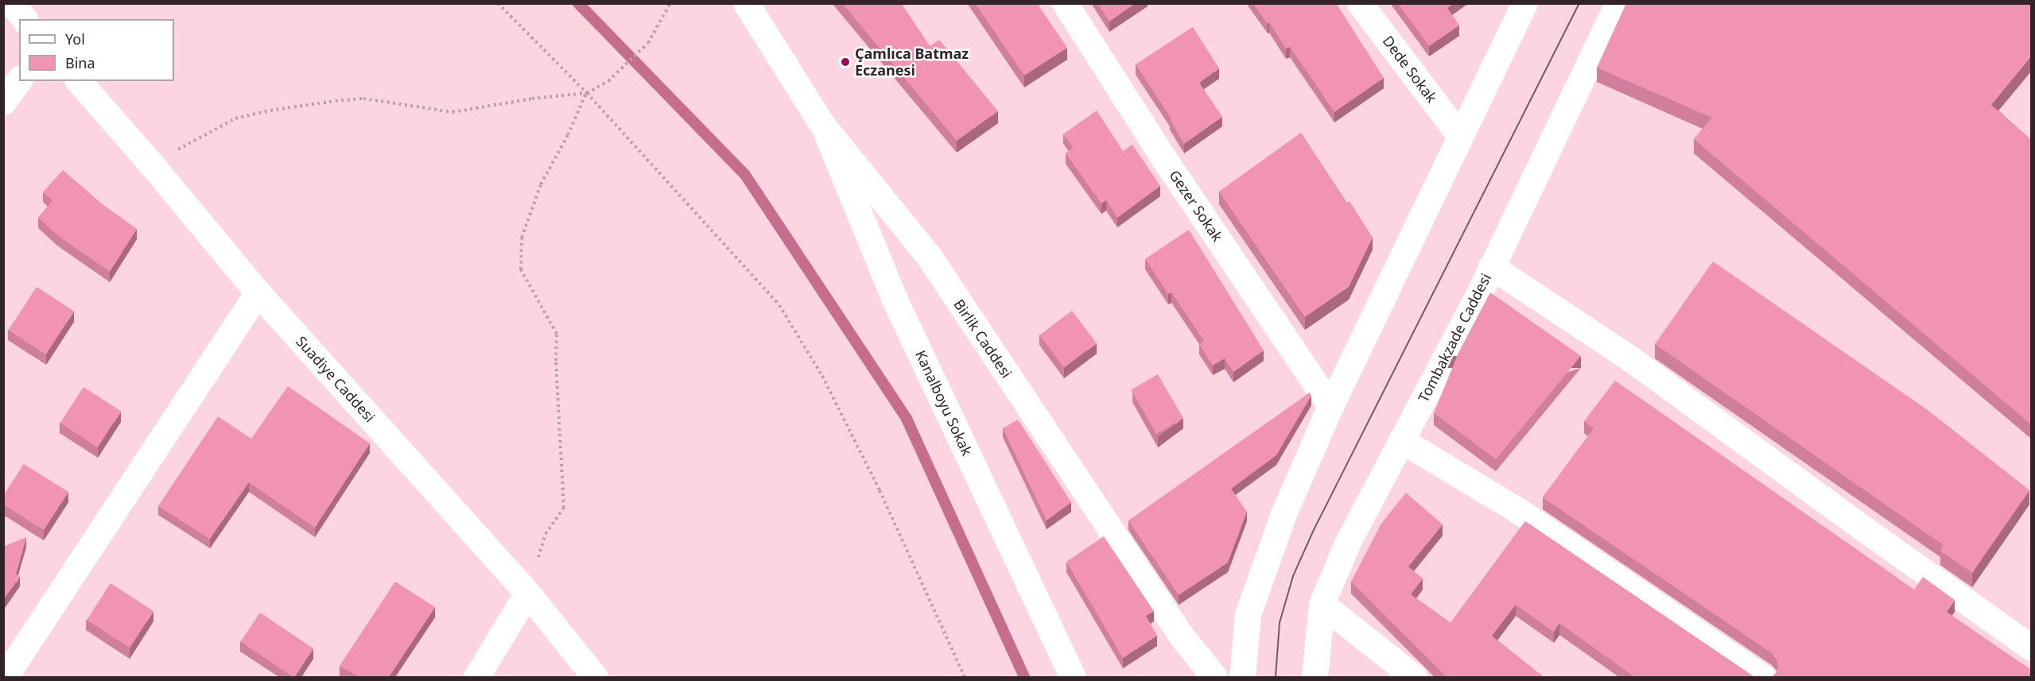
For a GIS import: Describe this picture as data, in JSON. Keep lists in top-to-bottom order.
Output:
{
  "streets": {
    "street": [
      "Dede Sokak",
      "Gezer Sokak",
      "Tombakzade Caddesi",
      "Birlik Caddesi",
      "Suadiye Caddesi",
      "Kanalboyu Sokak"
    ]
  },
  "crossings": [
    ["Birlik Caddesi", "Kanalboyu Sokak"]
  ],
  "places": ["Çamlıca Batmaz Eczanesi"],
  "legend": ["Yol", "Bina"]
}
